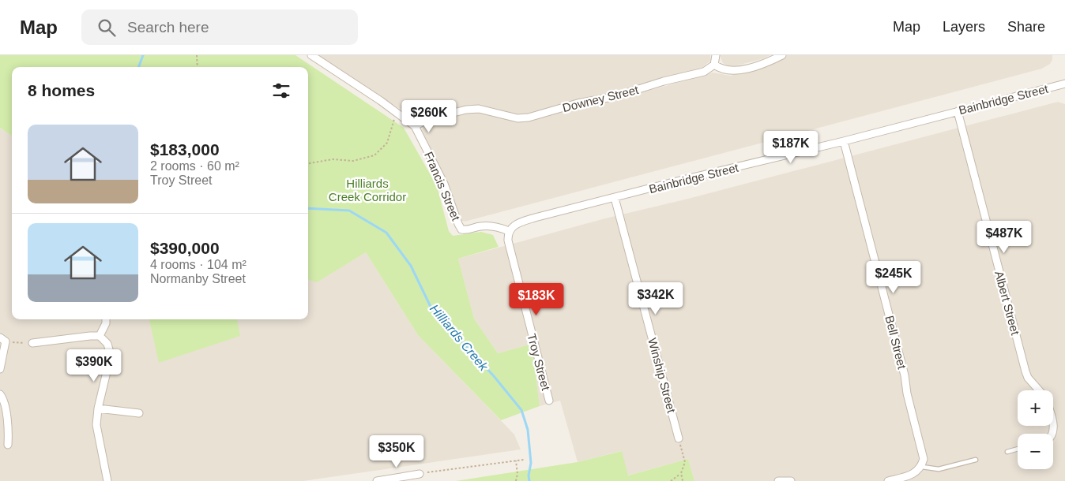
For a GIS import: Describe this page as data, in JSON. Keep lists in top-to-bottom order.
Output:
{
  "streets": {
    "street": [
      "Downey Street",
      "Bainbridge Street",
      "Francis Street",
      "Albert Street",
      "Bell Street",
      "Troy Street",
      "Winship Street"
    ]
  },
  "crossings": [
    ["Downey Street", "Francis Street"],
    ["Bainbridge Street", "Francis Street"],
    ["Bainbridge Street", "Albert Street"],
    ["Bainbridge Street", "Bell Street"],
    ["Bainbridge Street", "Troy Street"],
    ["Bainbridge Street", "Winship Street"],
    ["Francis Street", "Troy Street"]
  ],
  "water": ["Hilliards Creek"],
  "parks": ["Hilliards Creek Corridor"],
  "page": {
    "header": "Map",
    "search": "Search here",
    "nav": ["Map", "Layers", "Share"],
    "heading": "8 homes",
    "price": [
      "$260K",
      "$187K",
      "$487K",
      "$245K",
      "$342K",
      "$183K",
      "$390K",
      "$350K"
    ],
    "list": [
      {
        "name": "$183,000",
        "note": "2 rooms · 60 m² · Troy Street"
      },
      {
        "name": "$390,000",
        "note": "4 rooms · 104 m² · Normanby Street"
      }
    ],
    "map_buttons": ["+", "−"]
  }
}
